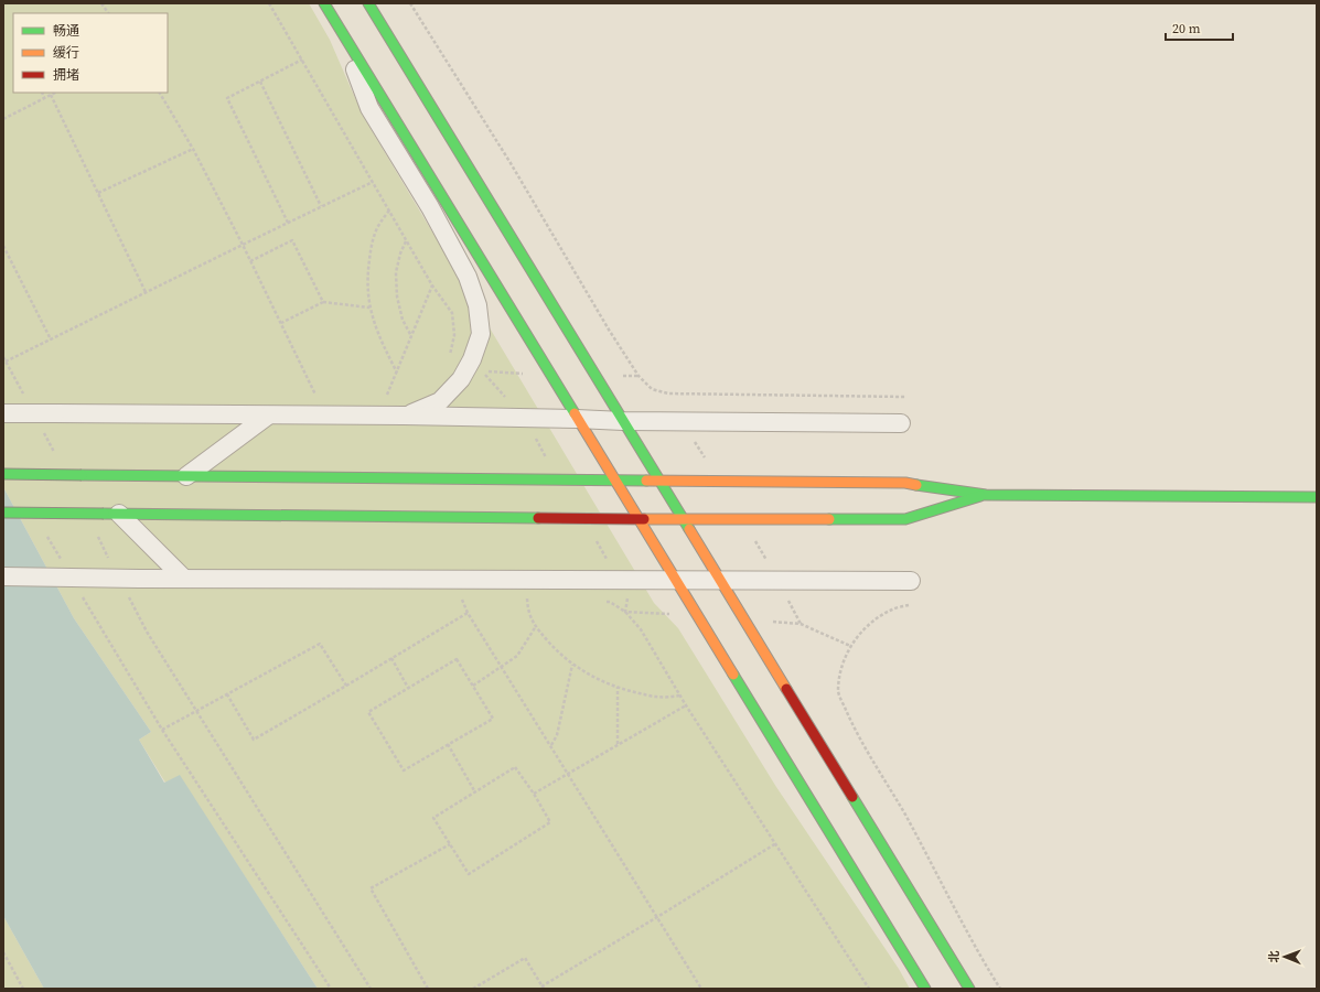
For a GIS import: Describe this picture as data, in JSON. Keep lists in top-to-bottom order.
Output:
{
  "legend": ["畅通", "缓行", "拥堵"],
  "scale_bar": "20 m",
  "north": "left"
}
